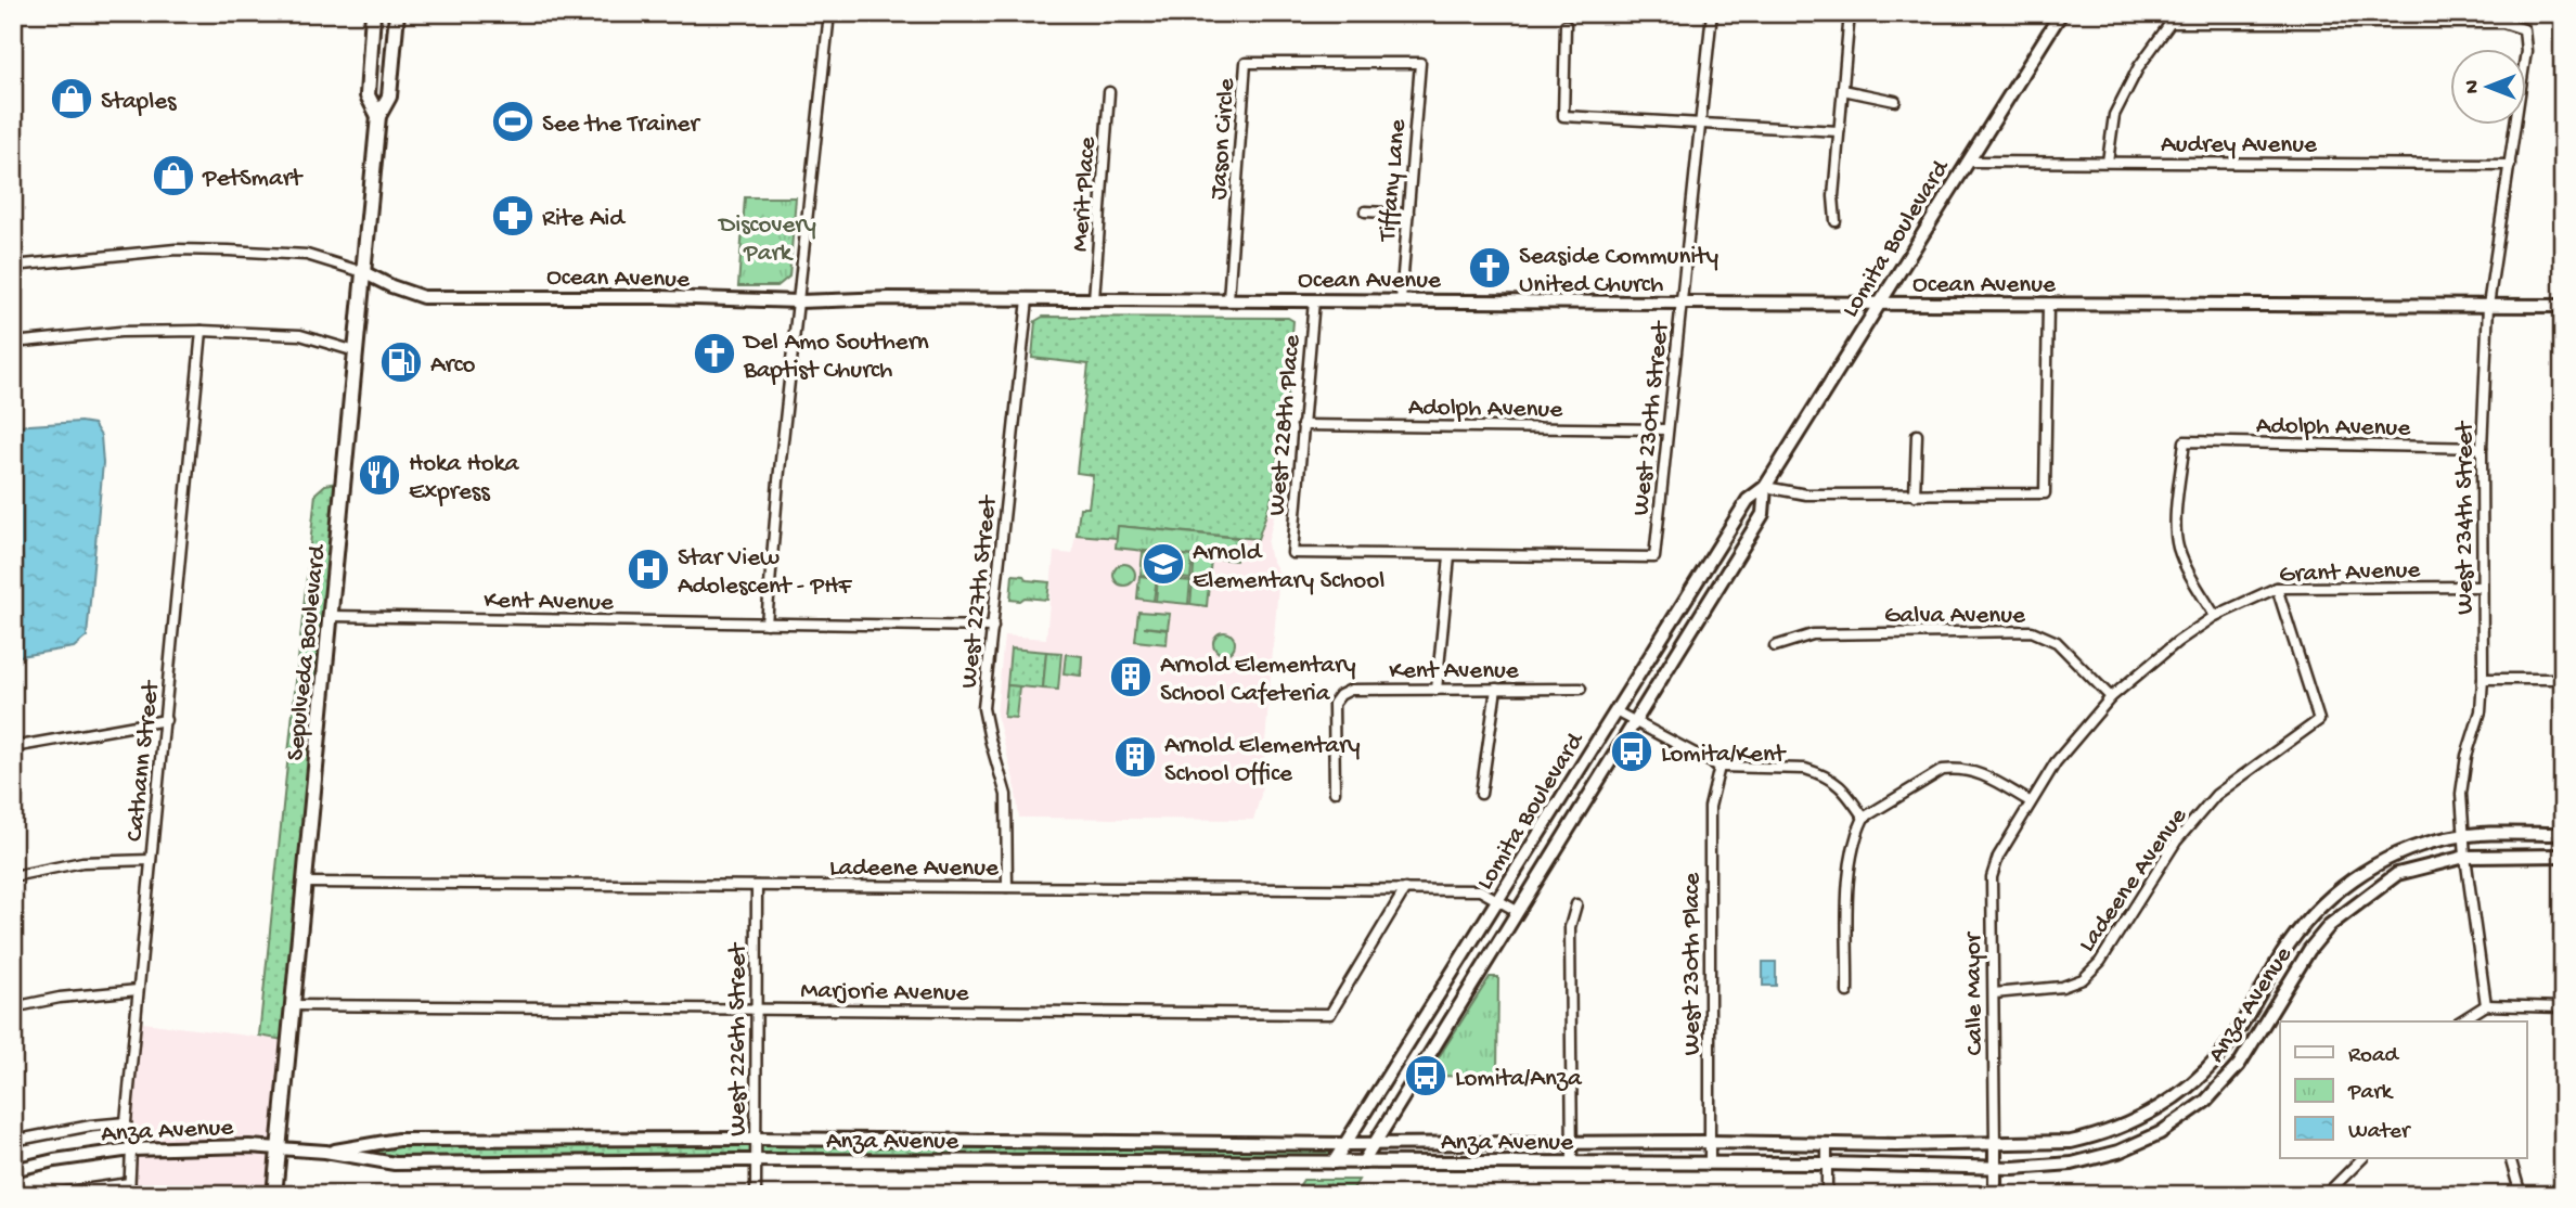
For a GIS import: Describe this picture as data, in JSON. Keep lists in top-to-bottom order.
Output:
{
  "streets": {
    "main road": [
      "Lomita Boulevard",
      "Ocean Avenue",
      "Sepulveda Boulevard",
      "Calle Mayor",
      "Anza Avenue"
    ],
    "street": [
      "Jason Circle",
      "Audrey Avenue",
      "Tiffany Lane",
      "Merit Place",
      "Adolph Avenue",
      "West 230th Street",
      "West 228th Place",
      "West 234th Street",
      "Grant Avenue",
      "West 227th Street",
      "Kent Avenue",
      "Galva Avenue",
      "Cathann Street",
      "Ladeene Avenue",
      "West 230th Place",
      "Marjorie Avenue",
      "West 226th Street"
    ]
  },
  "crossings": [
    ["Jason Circle", "Tiffany Lane"],
    ["Jason Circle", "Ocean Avenue"],
    ["Audrey Avenue", "Lomita Boulevard"],
    ["Audrey Avenue", "West 234th Street"],
    ["Tiffany Lane", "Ocean Avenue"],
    ["Merit Place", "Ocean Avenue"],
    ["Lomita Boulevard", "Ocean Avenue"],
    ["Lomita Boulevard", "Ladeene Avenue"],
    ["Lomita Boulevard", "Anza Avenue"],
    ["Ocean Avenue", "West 230th Street"],
    ["Ocean Avenue", "West 228th Place"],
    ["Ocean Avenue", "West 234th Street"],
    ["Ocean Avenue", "West 227th Street"],
    ["Ocean Avenue", "Sepulveda Boulevard"],
    ["Adolph Avenue", "West 230th Street"],
    ["Adolph Avenue", "West 228th Place"],
    ["Adolph Avenue", "West 234th Street"],
    ["Adolph Avenue", "Grant Avenue"],
    ["West 230th Street", "West 228th Place"],
    ["West 234th Street", "Grant Avenue"],
    ["West 234th Street", "Anza Avenue"],
    ["Grant Avenue", "Galva Avenue"],
    ["Grant Avenue", "Ladeene Avenue"],
    ["Grant Avenue", "Calle Mayor"],
    ["West 227th Street", "Kent Avenue"],
    ["West 227th Street", "Ladeene Avenue"],
    ["Kent Avenue", "Sepulveda Boulevard"],
    ["Sepulveda Boulevard", "Ladeene Avenue"],
    ["Sepulveda Boulevard", "Marjorie Avenue"],
    ["Sepulveda Boulevard", "Anza Avenue"],
    ["Cathann Street", "Anza Avenue"],
    ["Ladeene Avenue", "Marjorie Avenue"],
    ["Ladeene Avenue", "Calle Mayor"],
    ["Ladeene Avenue", "West 226th Street"],
    ["West 230th Place", "Anza Avenue"],
    ["Marjorie Avenue", "West 226th Street"],
    ["Calle Mayor", "Anza Avenue"],
    ["Anza Avenue", "West 226th Street"]
  ],
  "parks": ["Discovery Park"],
  "places": {
    "shop": ["Staples", "PetSmart"],
    "sports": ["See the Trainer"],
    "pharmacy": ["Rite Aid"],
    "church": ["Seaside Community United Church", "Del Amo Southern Baptist Church"],
    "fuel station": ["Arco"],
    "restaurant": ["Hoka Hoka Express"],
    "school or university": ["Arnold Elementary School"],
    "hospital": ["Star View Adolescent - PHF"],
    "building": ["Arnold Elementary School Cafeteria", "Arnold Elementary School Office"],
    "bus stop": ["Lomita/Kent", "Lomita/Anza"]
  },
  "legend": ["Road", "Park", "Water"],
  "north": "left"
}
